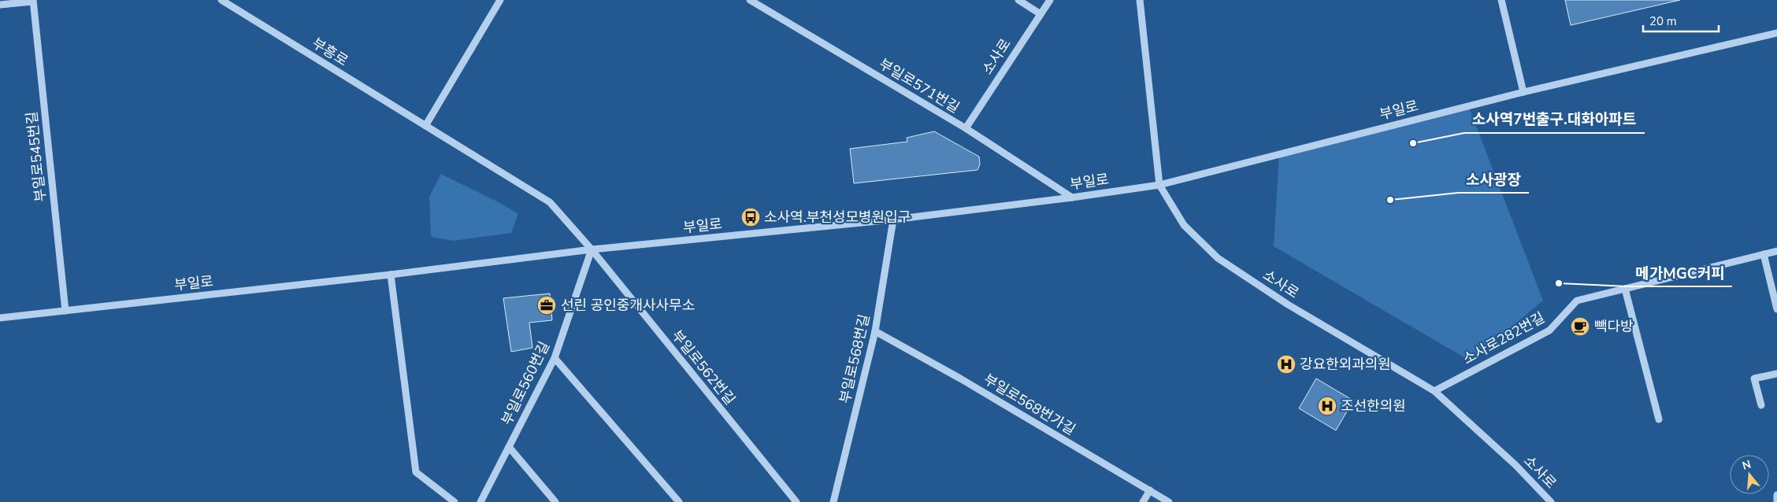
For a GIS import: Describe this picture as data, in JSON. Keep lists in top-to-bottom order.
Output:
{
  "streets": {
    "street": [
      "부흥로",
      "소사로",
      "부일로571번길",
      "부일로",
      "부일로545번길",
      "소사로282번길",
      "부일로568번길",
      "부일로562번길",
      "부일로560번길",
      "부일로568번가길"
    ]
  },
  "crossings": [
    ["부흥로", "부일로"],
    ["부흥로", "부일로562번길"],
    ["부흥로", "부일로560번길"],
    ["소사로", "부일로571번길"],
    ["소사로", "부일로"],
    ["소사로", "소사로282번길"],
    ["부일로571번길", "부일로"],
    ["부일로", "부일로545번길"],
    ["부일로", "부일로568번길"],
    ["부일로", "부일로562번길"],
    ["부일로", "부일로560번길"],
    ["부일로568번길", "부일로568번가길"],
    ["부일로562번길", "부일로560번길"]
  ],
  "places": {
    "other": ["소사역7번출구.대화아파트", "소사광장", "메가MGC커피"],
    "bus stop": ["소사역.부천성모병원입구"],
    "office": ["선린 공인중개사사무소"],
    "cafe": ["빽다방"],
    "hospital": ["강요한외과의원", "조선한의원"]
  },
  "scale_bar": "20 m",
  "north": "top"
}
